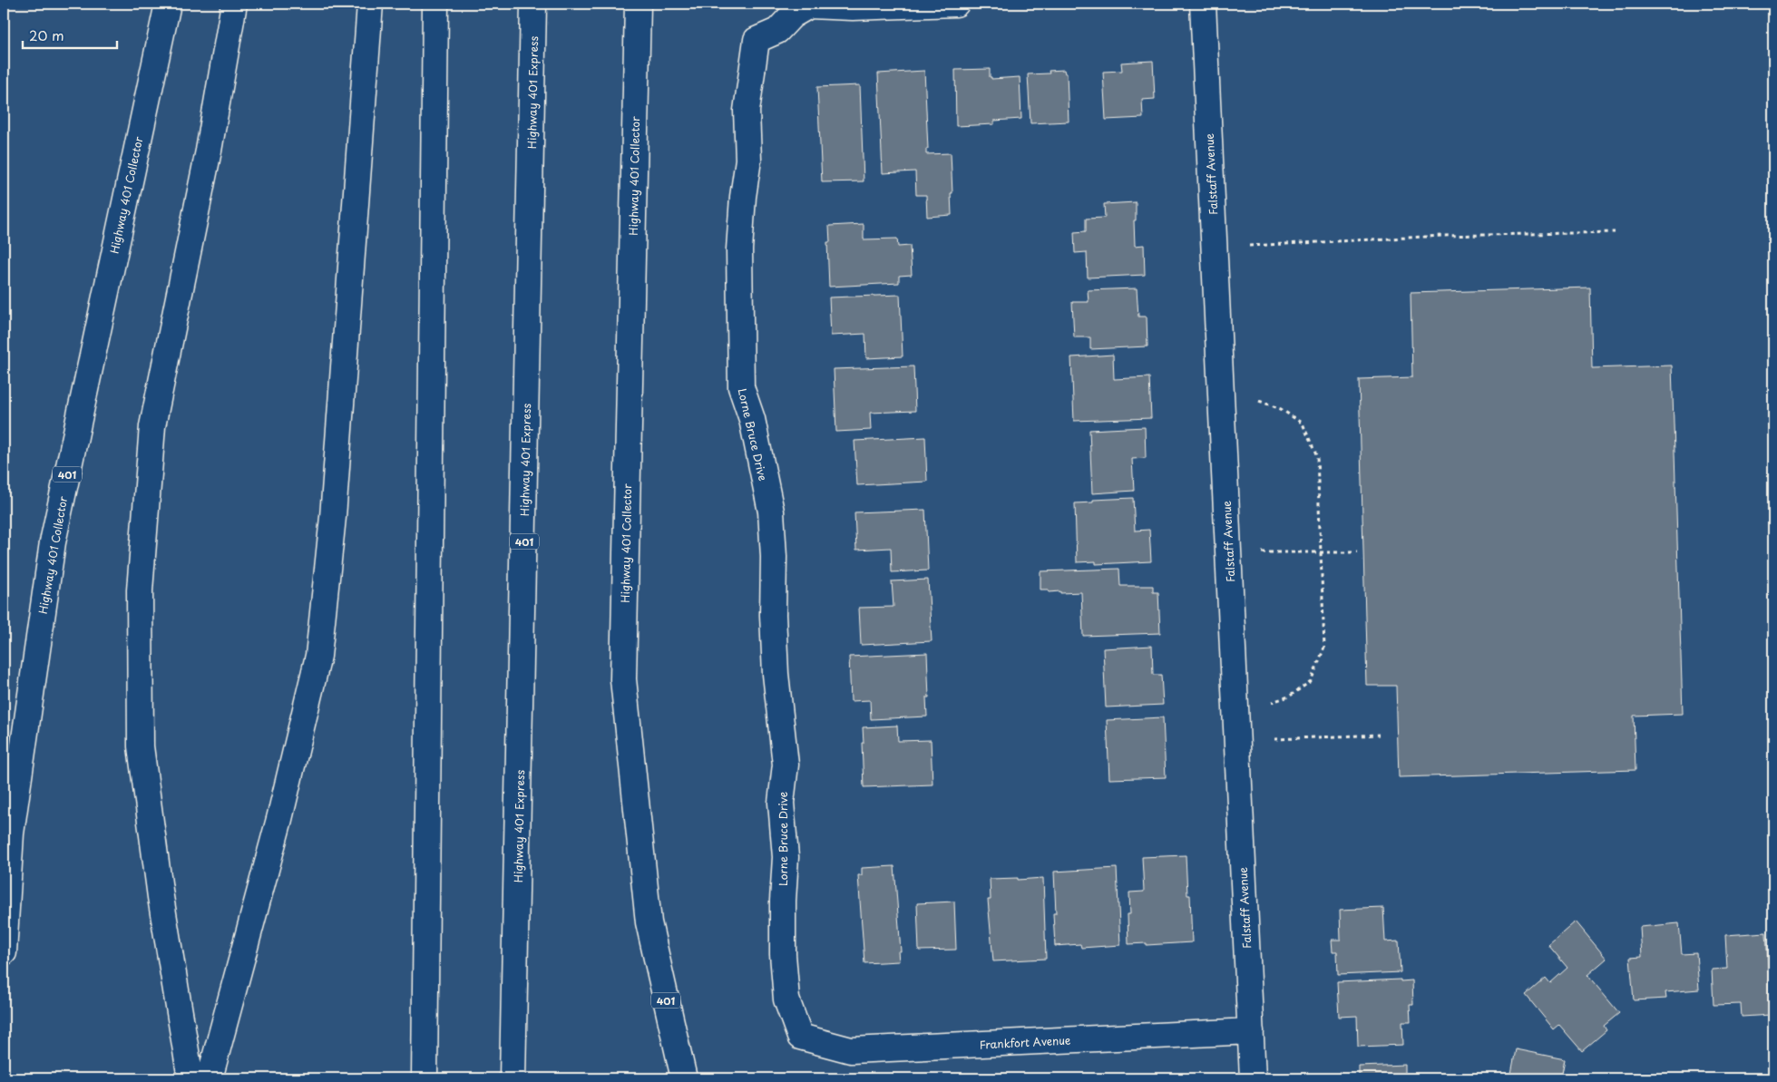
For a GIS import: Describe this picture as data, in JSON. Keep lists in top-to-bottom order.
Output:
{
  "streets": {
    "main road": [
      "Highway 401 Express",
      "Falstaff Avenue",
      "Highway 401 Collector",
      "Lorne Bruce Drive",
      "401",
      "Frankfort Avenue"
    ]
  },
  "crossings": [
    ["Falstaff Avenue", "Frankfort Avenue"],
    ["Lorne Bruce Drive", "Frankfort Avenue"]
  ],
  "scale_bar": "20 m"
}
